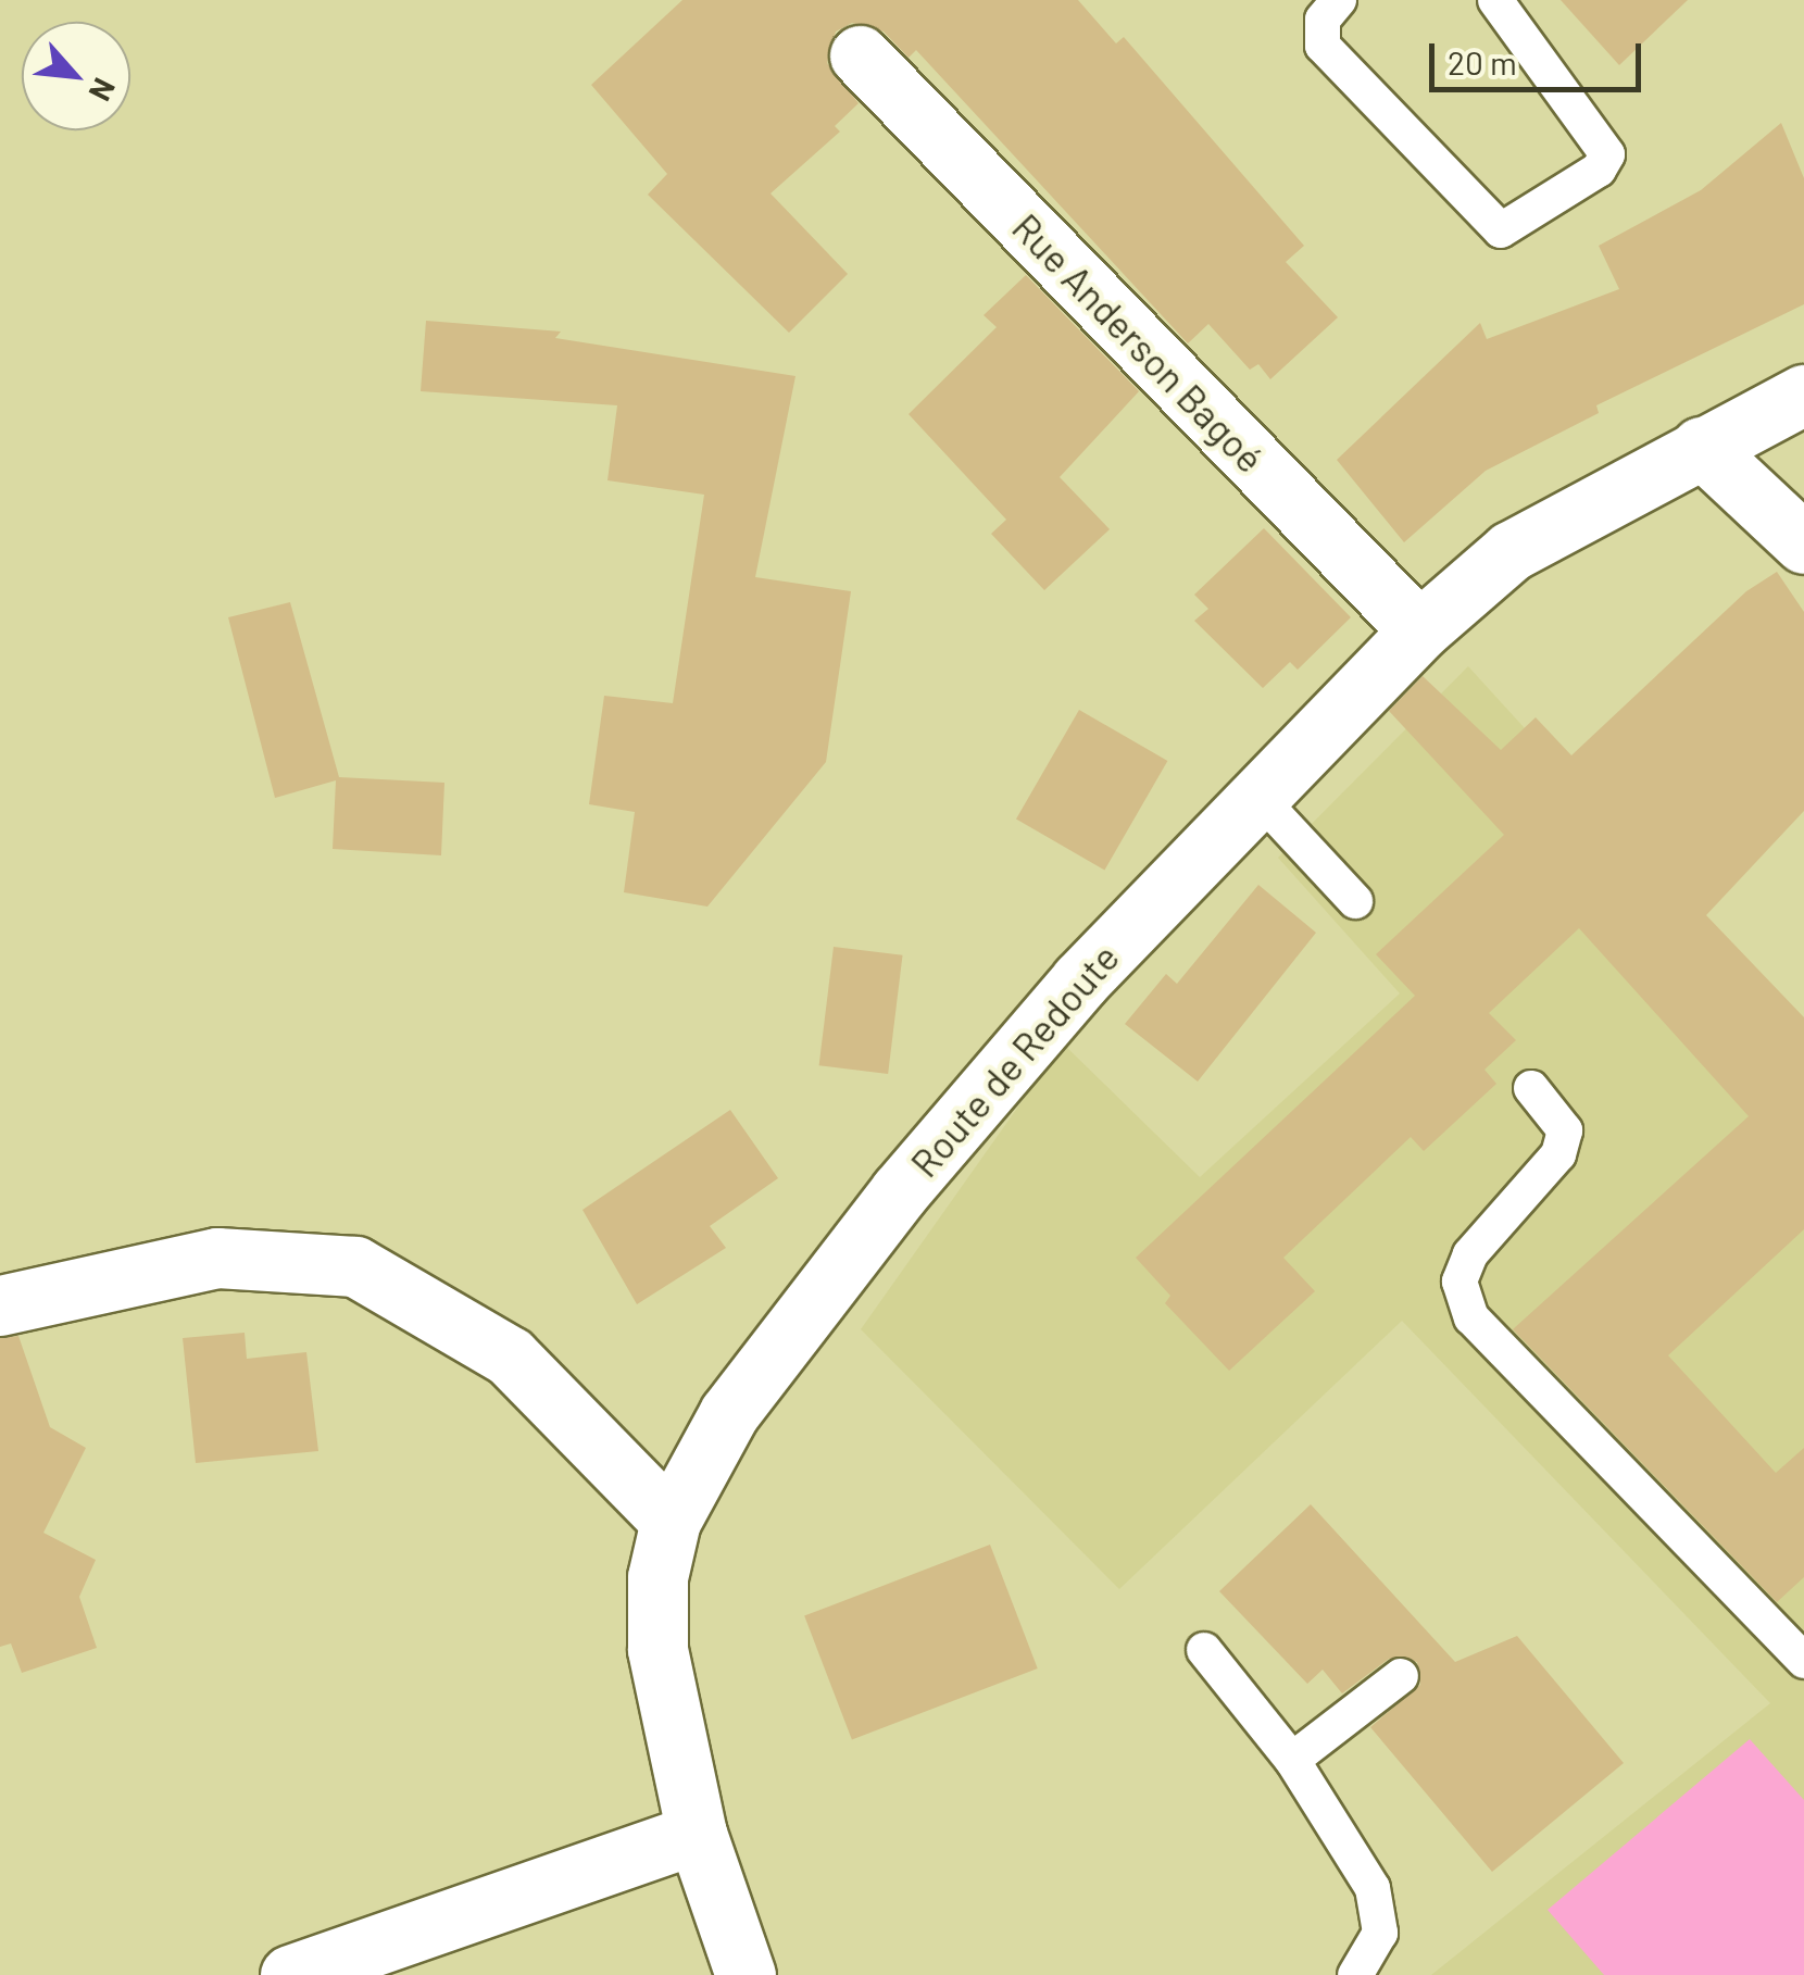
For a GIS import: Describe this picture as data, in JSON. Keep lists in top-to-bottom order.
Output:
{
  "streets": {
    "street": ["Rue Anderson Bagoé", "Route de Redoute"]
  },
  "crossings": [
    ["Rue Anderson Bagoé", "Route de Redoute"]
  ],
  "scale_bar": "20 m",
  "north": "bottom right"
}
